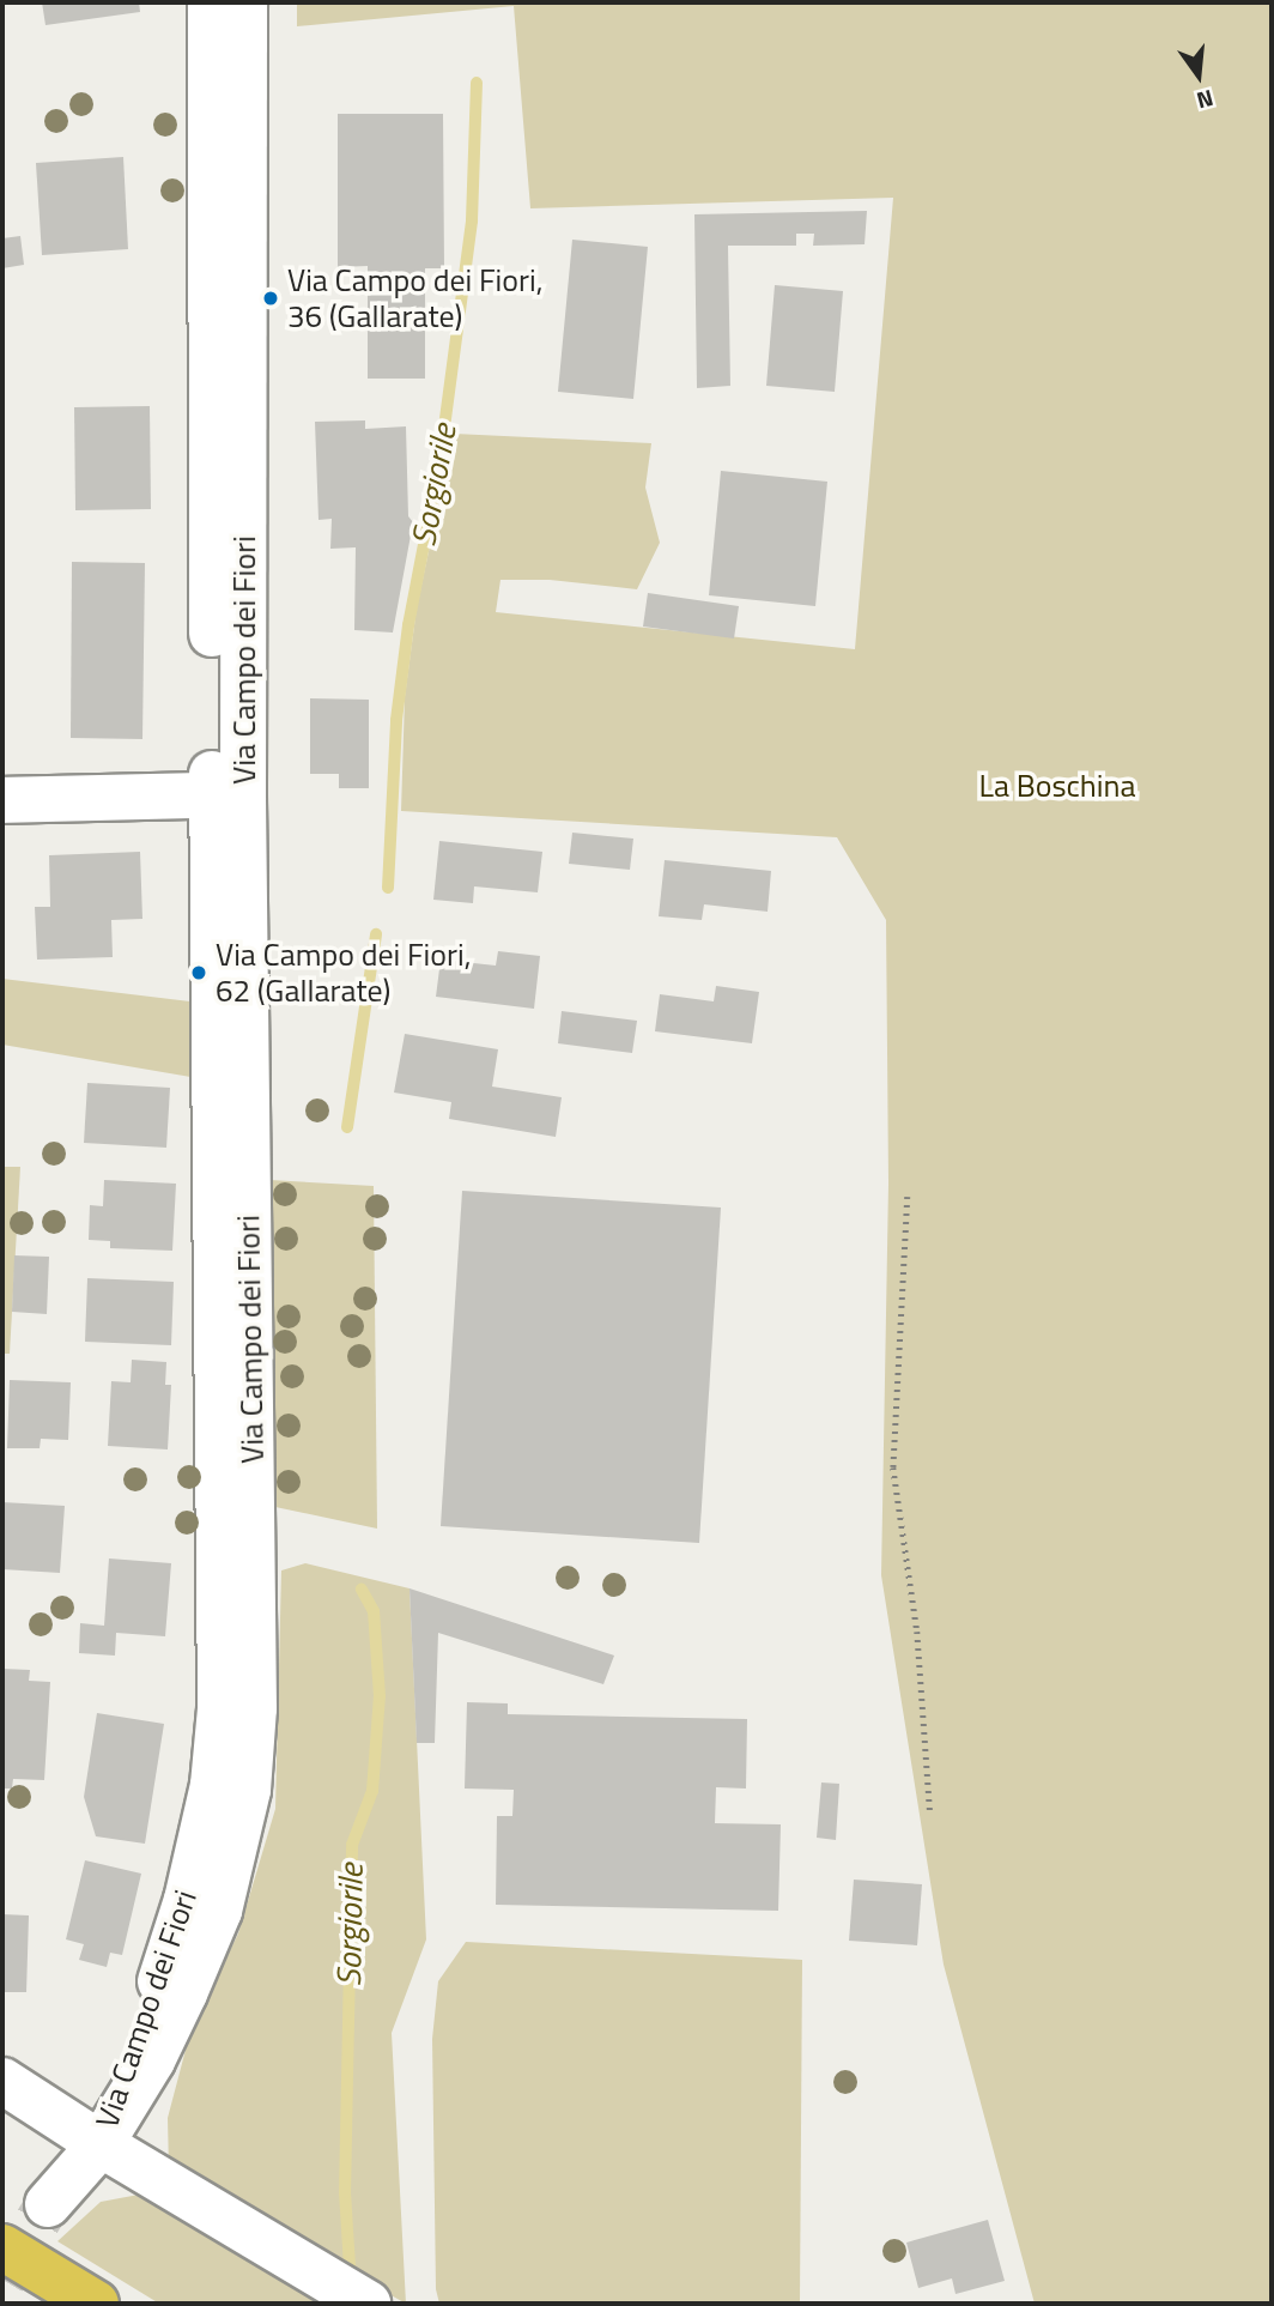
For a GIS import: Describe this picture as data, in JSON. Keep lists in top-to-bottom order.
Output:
{
  "streets": {
    "street": ["Via Campo dei Fiori"]
  },
  "water": ["Sorgiorile"],
  "parks": ["La Boschina"],
  "places": ["Via Campo dei Fiori, 36 (Gallarate)", "Via Campo dei Fiori, 62 (Gallarate)"],
  "north": "bottom"
}
